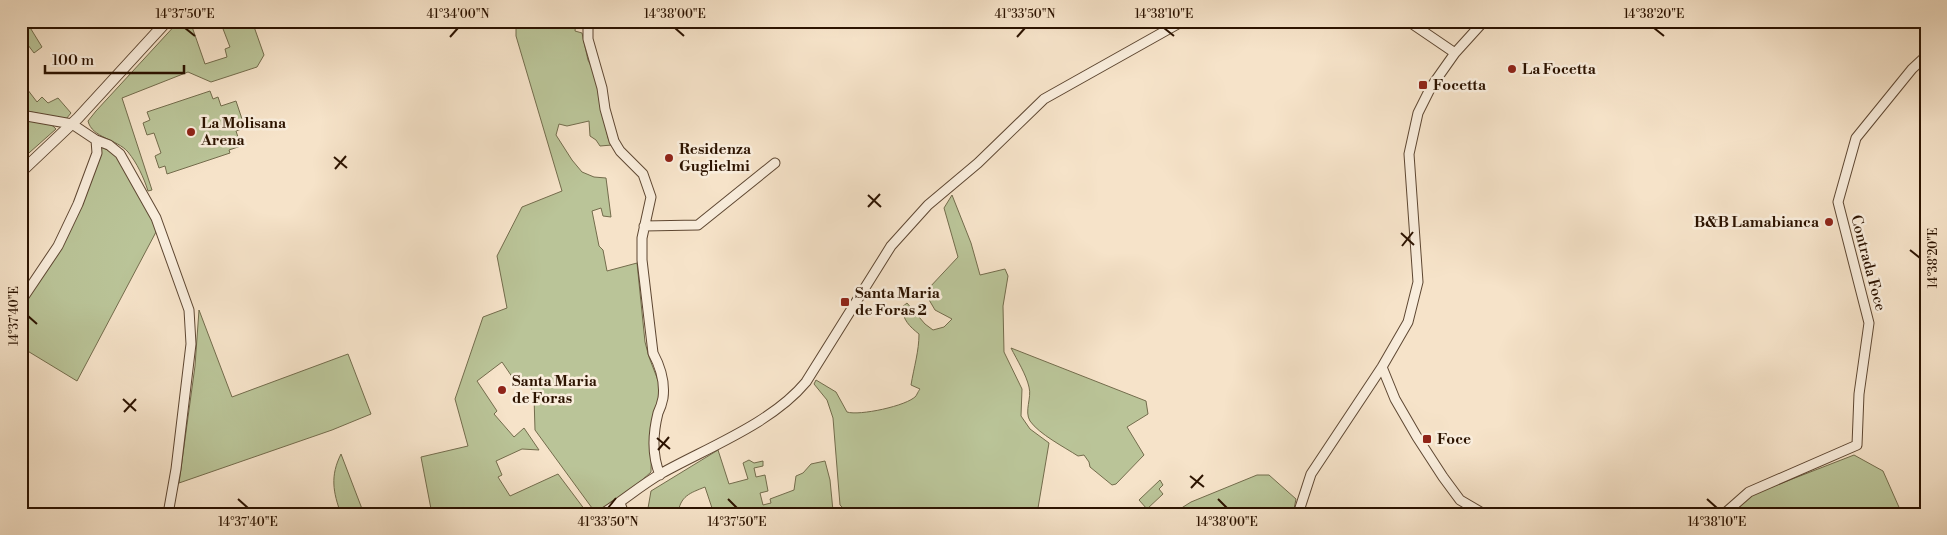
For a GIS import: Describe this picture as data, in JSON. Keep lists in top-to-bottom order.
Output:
{
  "streets": {
    "street": ["Contrada Foce"]
  },
  "places": {
    "other": [
      "La Focetta",
      "La Molisana Arena",
      "Residenza Guglielmi",
      "B&B Lamabianca",
      "Santa Maria de Foras"
    ],
    "transit": ["Focetta", "Santa Maria de Foras 2", "Foce"]
  },
  "scale_bar": "100 m",
  "coordinates": [
    "14°37'50\"E",
    "41°34'00\"N",
    "14°38'00\"E",
    "41°33'50\"N",
    "14°38'10\"E",
    "14°38'20\"E",
    "14°37'40\"E"
  ]
}
